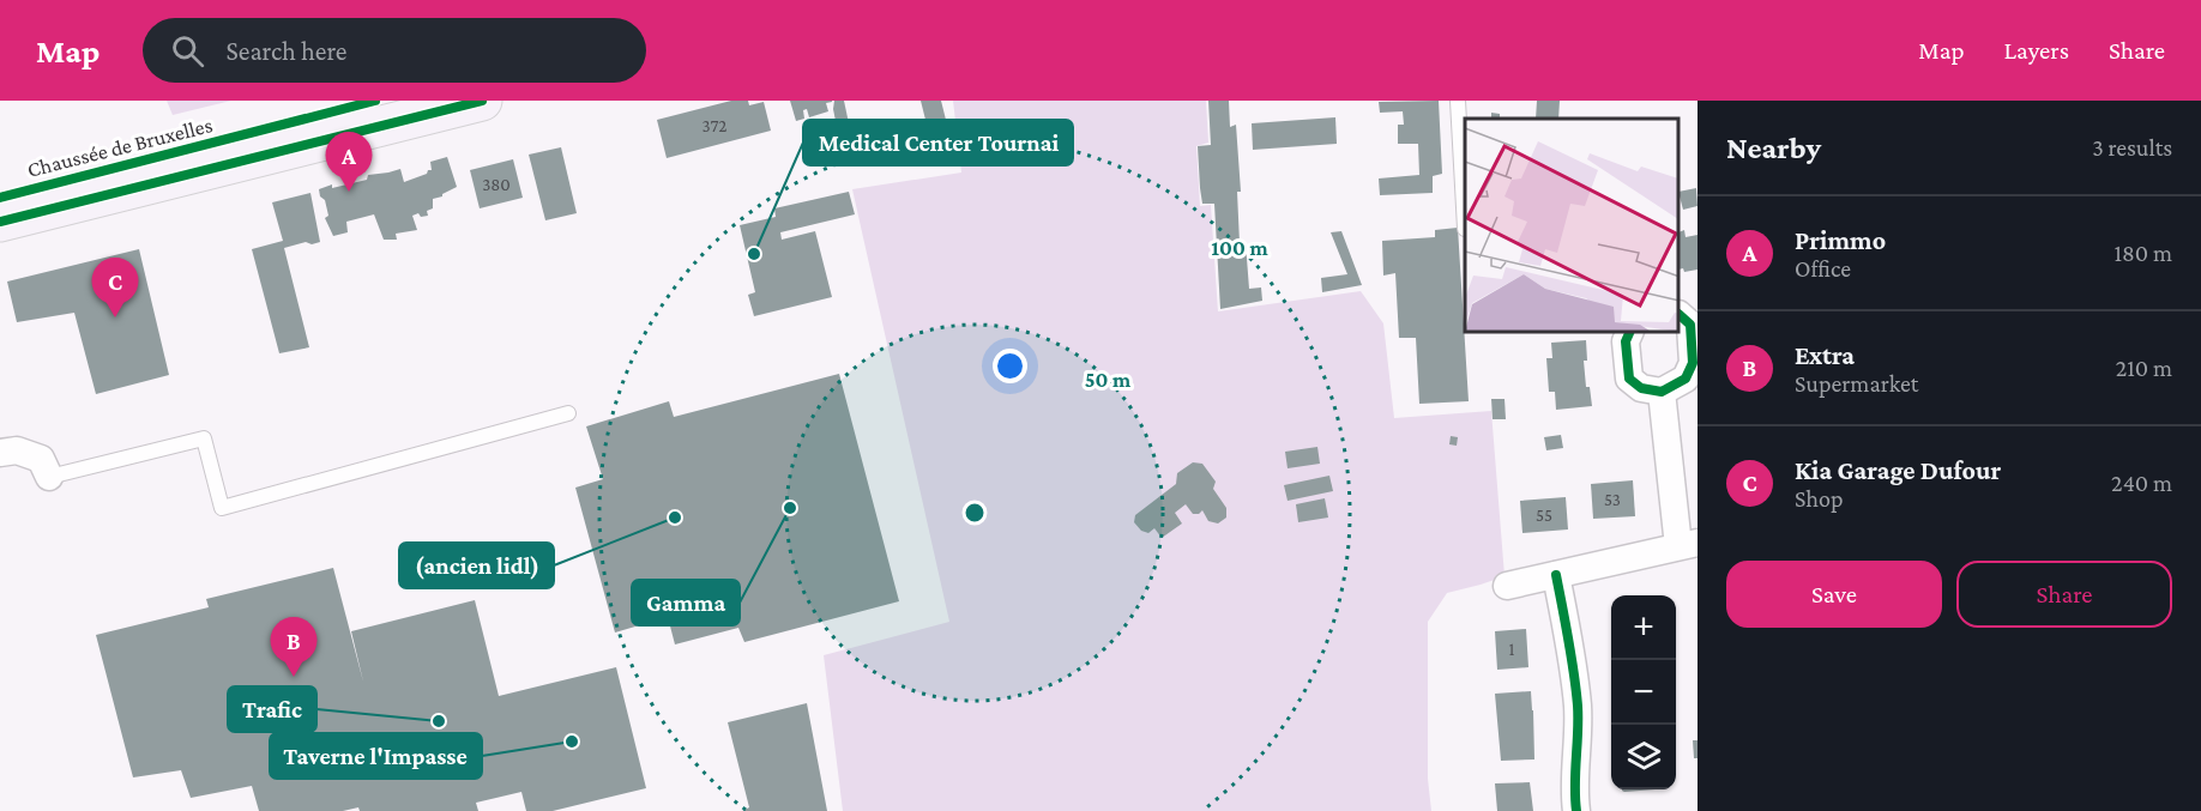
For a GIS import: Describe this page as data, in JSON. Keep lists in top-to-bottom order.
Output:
{
  "streets": {
    "main road": ["Chaussée de Bruxelles"]
  },
  "places": [
    "Medical Center Tournai",
    "Gamma",
    "(ancien lidl)",
    "Trafic",
    "Taverne l'Impasse"
  ],
  "house_numbers": [
    "372",
    "380",
    "53",
    "55",
    "1"
  ],
  "page": {
    "header": "Map",
    "search": "Search here",
    "nav": ["Map", "Layers", "Share"],
    "heading": ["Nearby", "3 results"],
    "pins": ["A", "C", "B"],
    "list": [
      {
        "mark": "A",
        "name": "Primmo",
        "note": "Office",
        "value": "180 m"
      },
      {
        "mark": "B",
        "name": "Extra",
        "note": "Supermarket",
        "value": "210 m"
      },
      {
        "mark": "C",
        "name": "Kia Garage Dufour",
        "note": "Shop",
        "value": "240 m"
      }
    ],
    "buttons": ["Save", "Share"],
    "map_buttons": ["+", "−"]
  },
  "rings": ["100 m", "50 m"]
}
